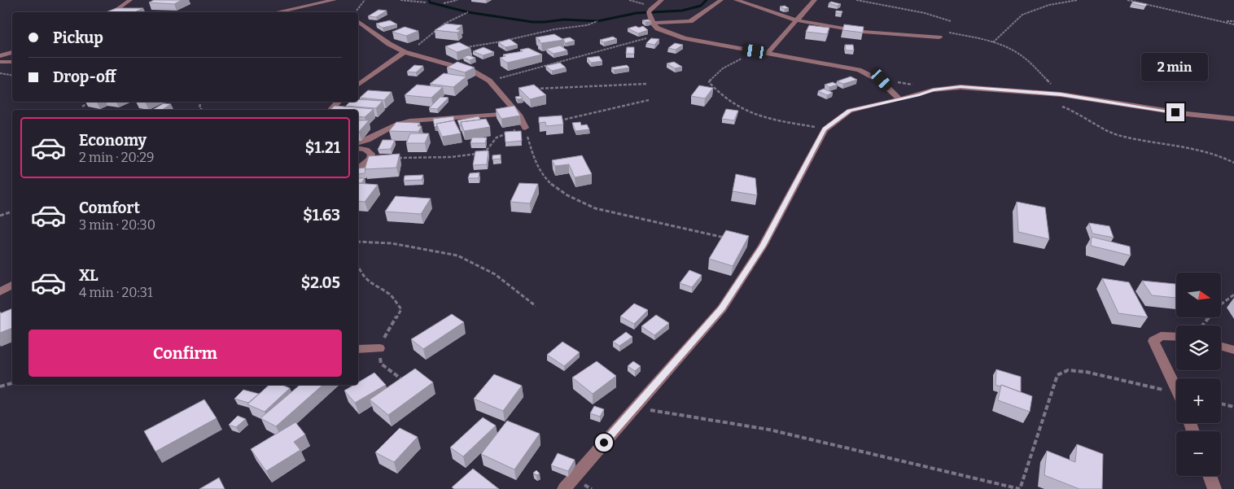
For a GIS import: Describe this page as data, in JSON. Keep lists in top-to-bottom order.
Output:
{
  "north": "right",
  "page": {
    "banner": ["Pickup", "Drop-off"],
    "bubble": "2 min",
    "list": [
      {
        "name": "Economy",
        "note": "2 min · 20:29",
        "value": "$1.21"
      },
      {
        "name": "Comfort",
        "note": "3 min · 20:30",
        "value": "$1.63"
      },
      {
        "name": "XL",
        "note": "4 min · 20:31",
        "value": "$2.05"
      }
    ],
    "map_buttons": ["+", "−"],
    "buttons": "Confirm"
  }
}
